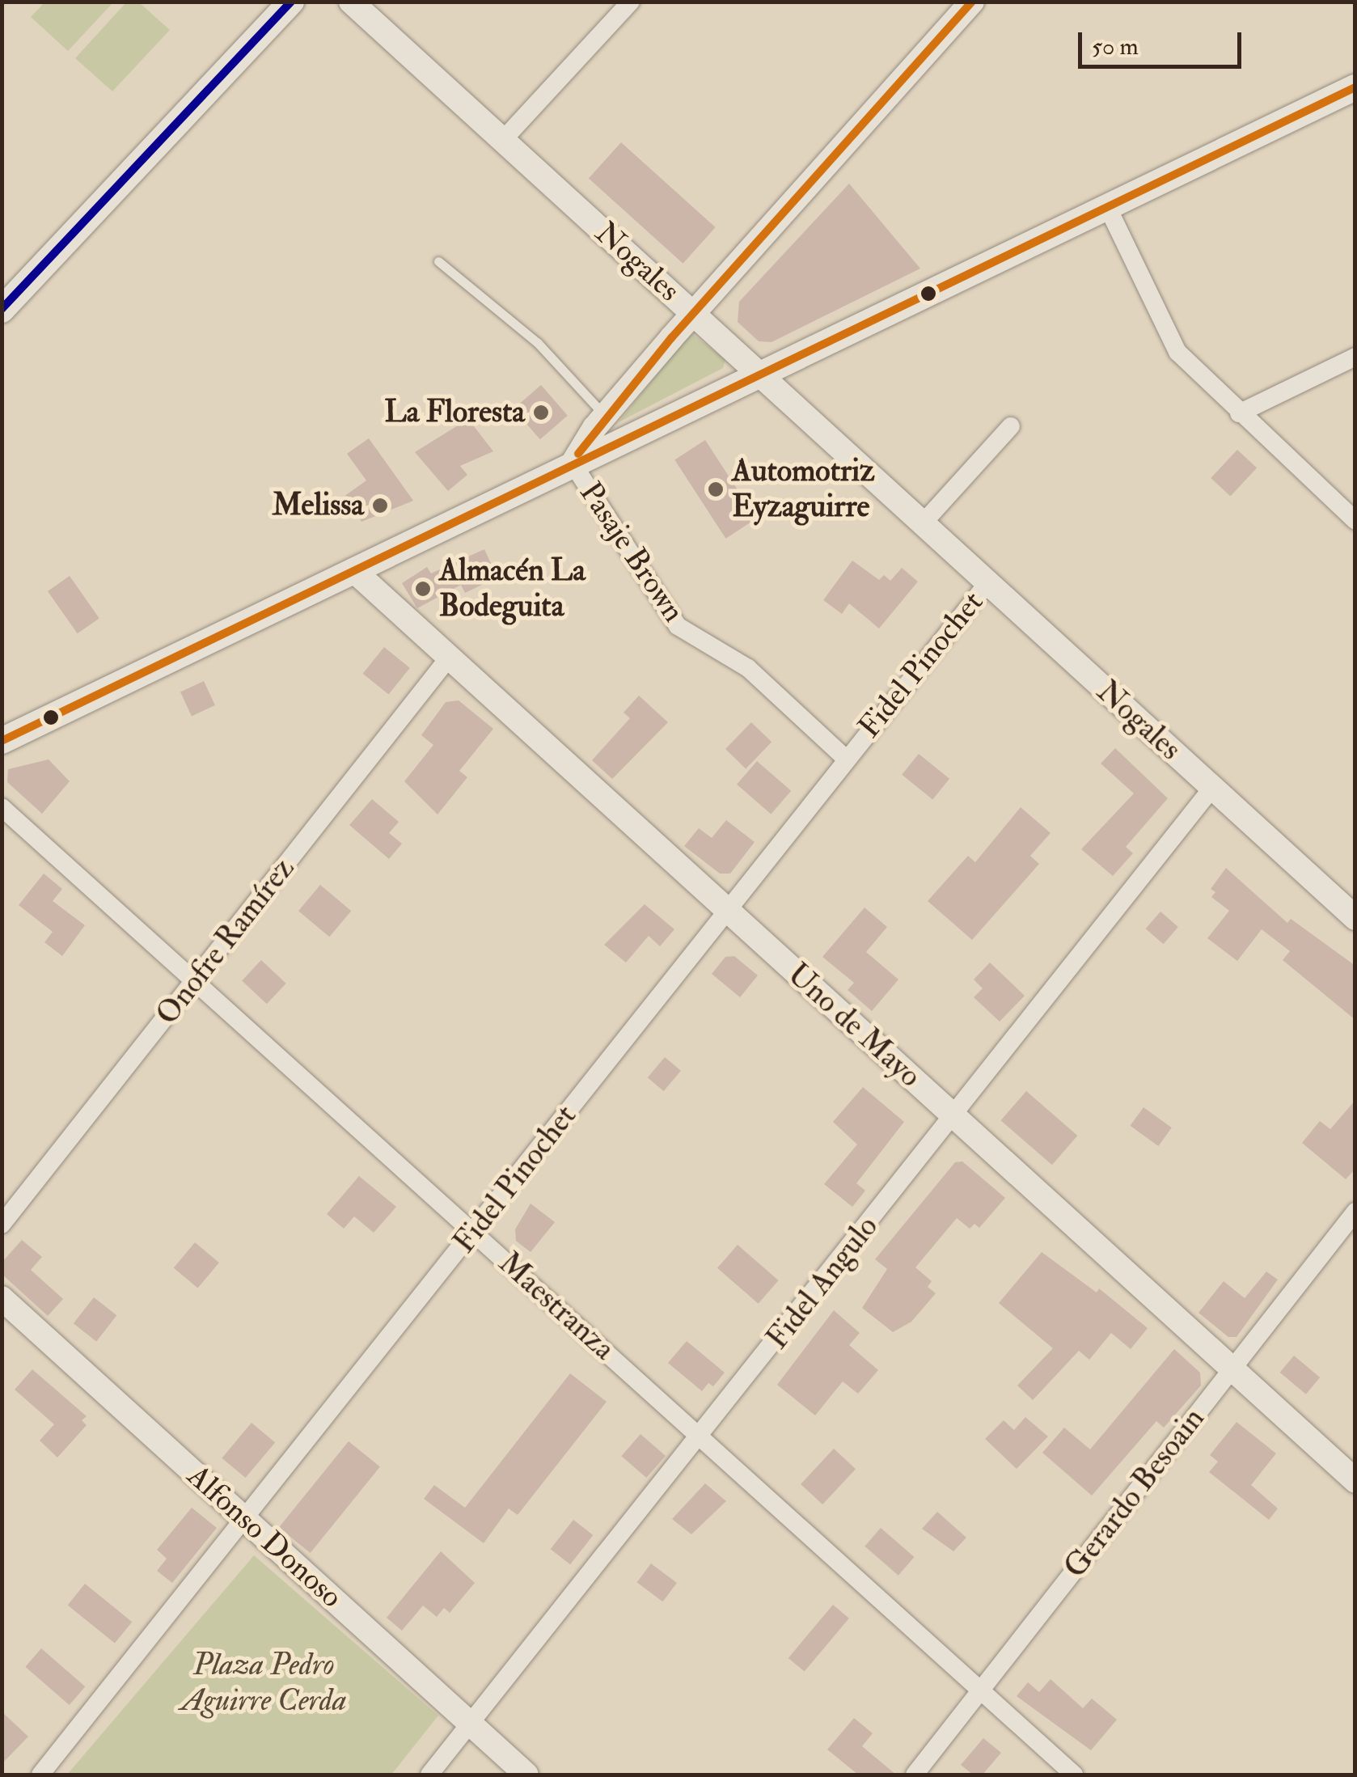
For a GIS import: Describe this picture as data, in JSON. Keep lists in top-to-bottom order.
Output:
{
  "streets": {
    "street": [
      "Nogales",
      "Pasaje Brown",
      "Fidel Pinochet",
      "Onofre Ramírez",
      "Uno de Mayo",
      "Fidel Angulo",
      "Maestranza",
      "Gerardo Besoain",
      "Alfonso Donoso"
    ]
  },
  "crossings": [
    ["Nogales", "Fidel Pinochet"],
    ["Nogales", "Fidel Angulo"],
    ["Pasaje Brown", "Fidel Pinochet"],
    ["Fidel Pinochet", "Uno de Mayo"],
    ["Fidel Pinochet", "Maestranza"],
    ["Fidel Pinochet", "Alfonso Donoso"],
    ["Onofre Ramírez", "Uno de Mayo"],
    ["Onofre Ramírez", "Maestranza"],
    ["Uno de Mayo", "Fidel Angulo"],
    ["Uno de Mayo", "Gerardo Besoain"],
    ["Fidel Angulo", "Maestranza"],
    ["Fidel Angulo", "Alfonso Donoso"],
    ["Maestranza", "Gerardo Besoain"]
  ],
  "parks": ["Plaza Pedro Aguirre Cerda"],
  "places": [
    "La Floresta",
    "Automotriz Eyzaguirre",
    "Melissa",
    "Almacén La Bodeguita"
  ],
  "scale_bar": "50 m"
}
